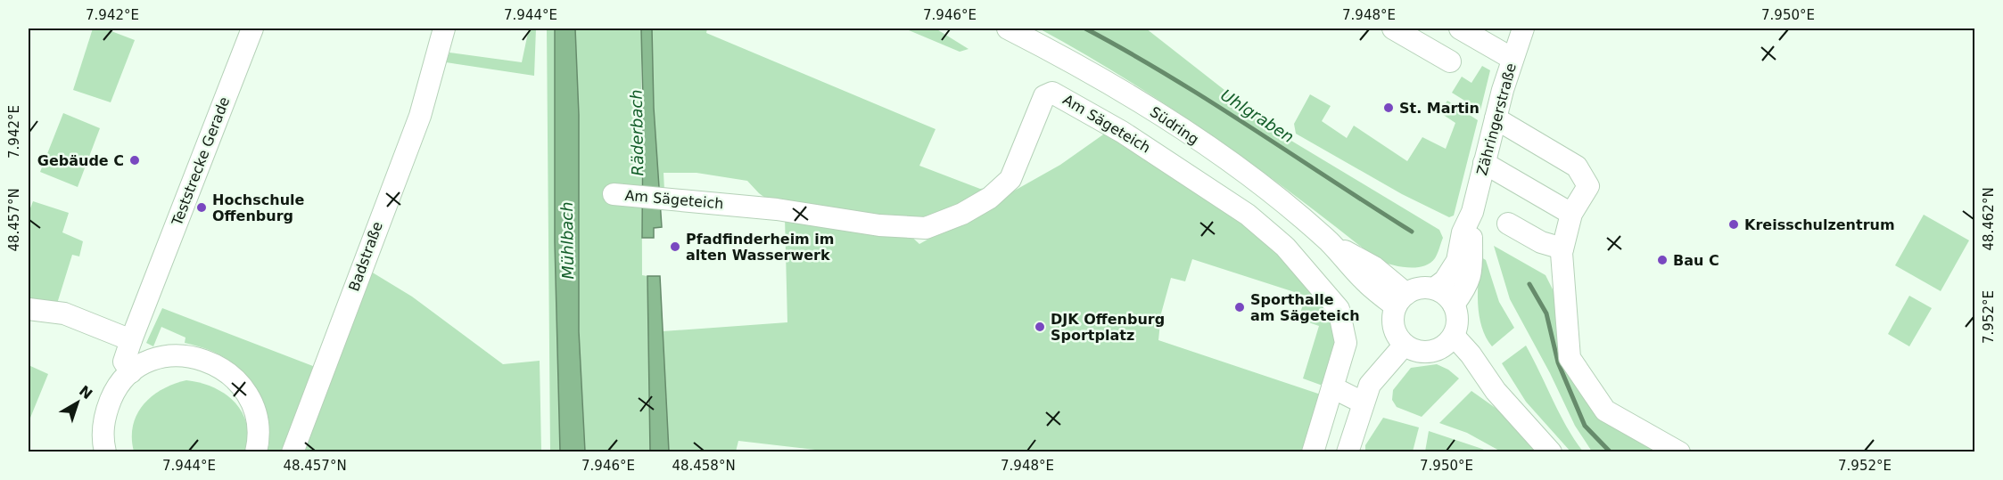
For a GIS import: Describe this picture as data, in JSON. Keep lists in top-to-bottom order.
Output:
{
  "streets": {
    "street": [
      "Zähringerstraße",
      "Am Sägeteich",
      "Südring",
      "Teststrecke Gerade",
      "Badstraße"
    ]
  },
  "crossings": [
    ["Zähringerstraße", "Südring"]
  ],
  "water": ["Uhlgraben", "Räderbach", "Mühlbach"],
  "places": [
    "St. Martin",
    "Gebäude C",
    "Hochschule Offenburg",
    "Kreisschulzentrum",
    "Pfadfinderheim im alten Wasserwerk",
    "Bau C",
    "Sporthalle am Sägeteich",
    "DJK Offenburg Sportplatz"
  ],
  "north": "top right",
  "coordinates": [
    "7.942°E",
    "7.944°E",
    "7.946°E",
    "7.948°E",
    "7.950°E",
    "48.462°N",
    "48.457°N",
    "7.952°E",
    "48.458°N"
  ]
}
